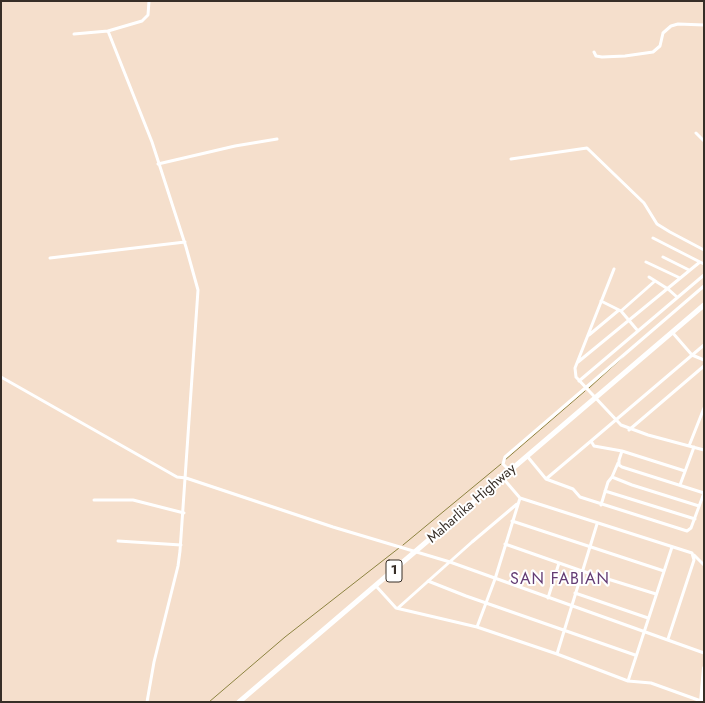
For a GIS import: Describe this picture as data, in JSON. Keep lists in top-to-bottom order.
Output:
{
  "streets": {
    "highway": ["Maharlika Highway", "1"]
  },
  "districts": ["SAN FABIAN"]
}
